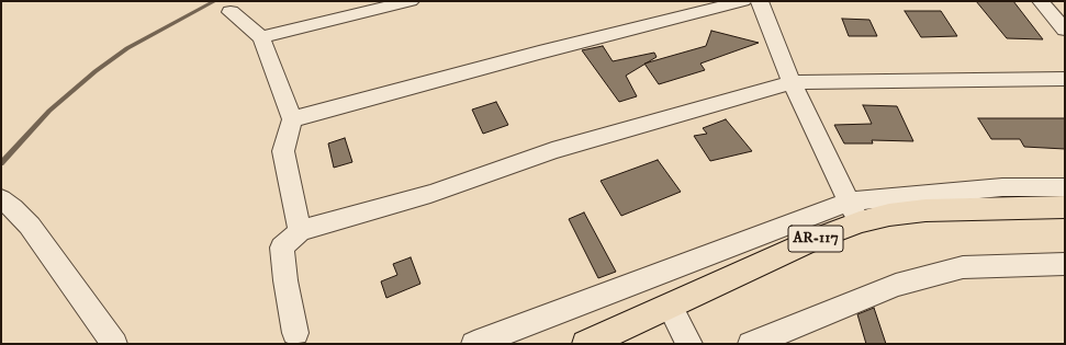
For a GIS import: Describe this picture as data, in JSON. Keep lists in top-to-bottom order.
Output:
{
  "streets": {
    "main road": ["AR-117"]
  }
}
